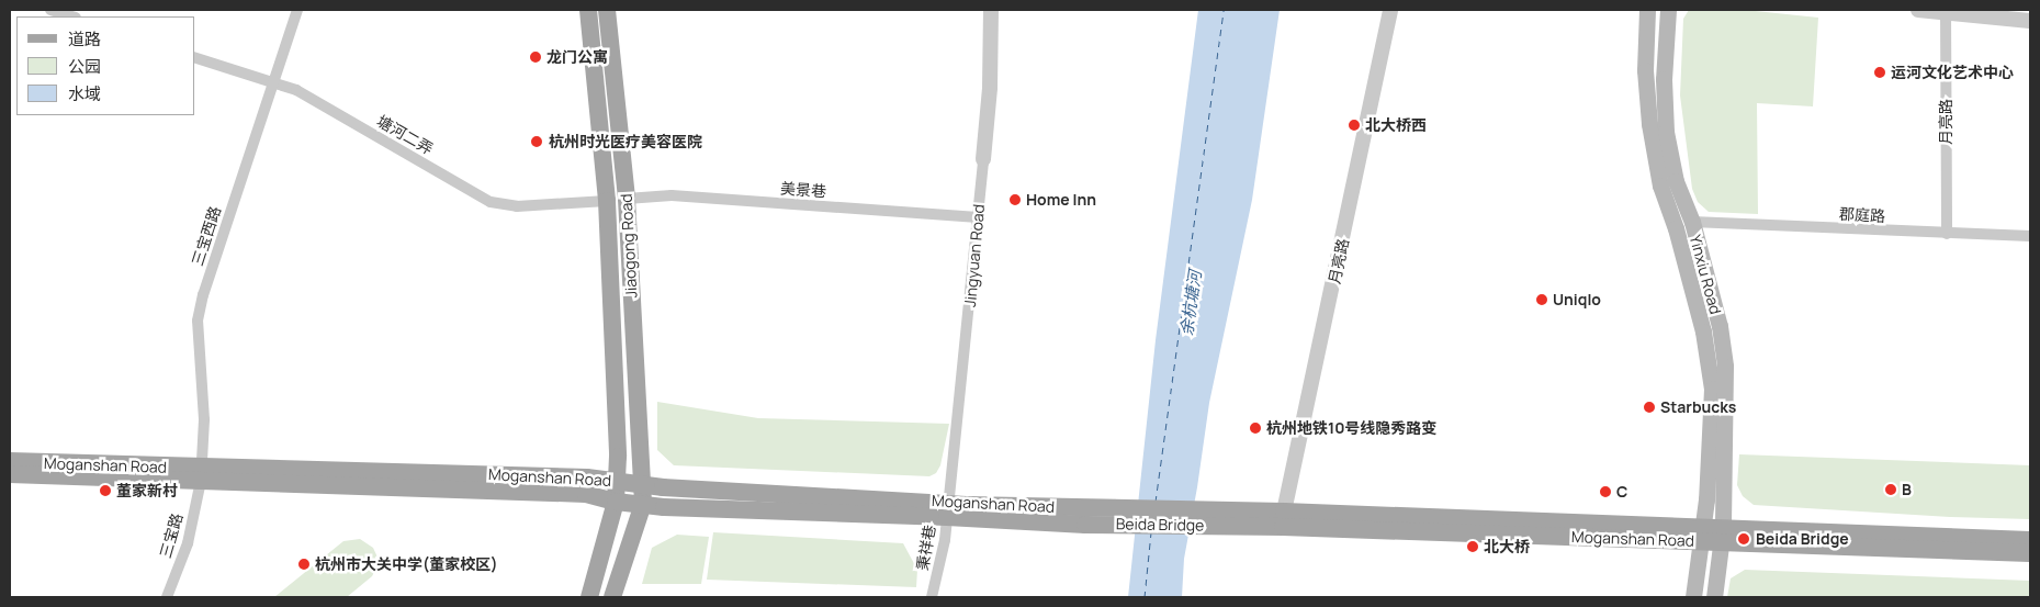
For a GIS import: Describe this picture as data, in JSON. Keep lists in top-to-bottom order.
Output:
{
  "streets": {
    "main road": [
      "Jiaogong Road",
      "Yinxiu Road",
      "Moganshan Road",
      "Beida Bridge"
    ],
    "street": [
      "月亮路",
      "塘河二弄",
      "美景巷",
      "郡庭路",
      "三宝西路",
      "Jingyuan Road",
      "三宝路",
      "秉祥巷"
    ]
  },
  "crossings": [
    ["月亮路", "郡庭路"],
    ["月亮路", "Moganshan Road"],
    ["塘河二弄", "三宝西路"],
    ["塘河二弄", "Jiaogong Road"],
    ["美景巷", "Jiaogong Road"],
    ["美景巷", "Jingyuan Road"],
    ["郡庭路", "Yinxiu Road"],
    ["三宝西路", "Moganshan Road"],
    ["三宝西路", "三宝路"],
    ["Jiaogong Road", "Moganshan Road"],
    ["Jingyuan Road", "Moganshan Road"],
    ["Jingyuan Road", "秉祥巷"],
    ["Yinxiu Road", "Moganshan Road"],
    ["Moganshan Road", "Beida Bridge"],
    ["Moganshan Road", "三宝路"],
    ["Moganshan Road", "秉祥巷"]
  ],
  "water": ["余杭塘河"],
  "places": [
    "龙门公寓",
    "运河文化艺术中心",
    "北大桥西",
    "杭州时光医疗美容医院",
    "Home Inn",
    "Uniqlo",
    "Starbucks",
    "杭州地铁10号线隐秀路变",
    "B",
    "董家新村",
    "C",
    "Beida Bridge",
    "北大桥",
    "杭州市大关中学(董家校区)"
  ],
  "legend": ["道路", "公园", "水域"]
}
